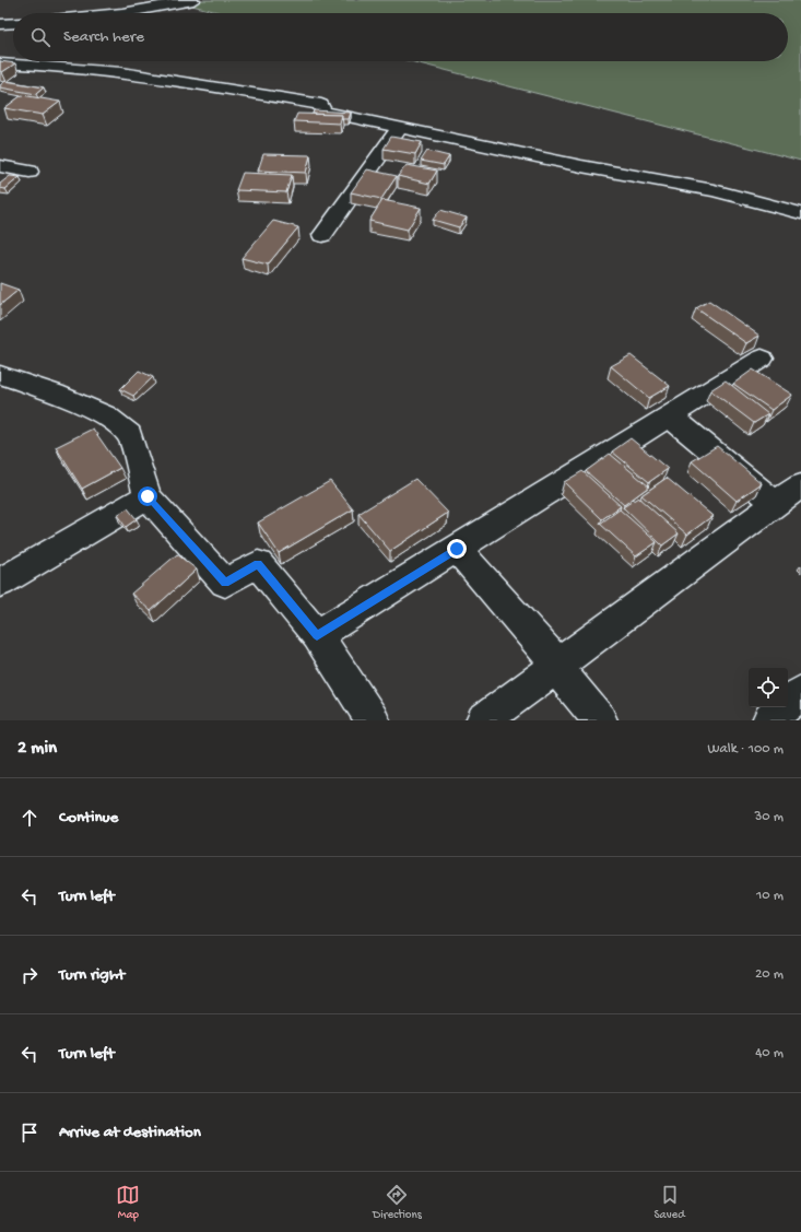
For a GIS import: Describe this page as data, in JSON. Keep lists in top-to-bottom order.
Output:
{
  "page": {
    "search": "Search here",
    "heading": ["2 min", "Walk · 100 m"],
    "list": [
      ["Continue", "30 m"],
      ["Turn left", "10 m"],
      ["Turn right", "20 m"],
      ["Turn left", "40 m"],
      "Arrive at destination"
    ],
    "nav": ["Map", "Directions", "Saved"]
  }
}
